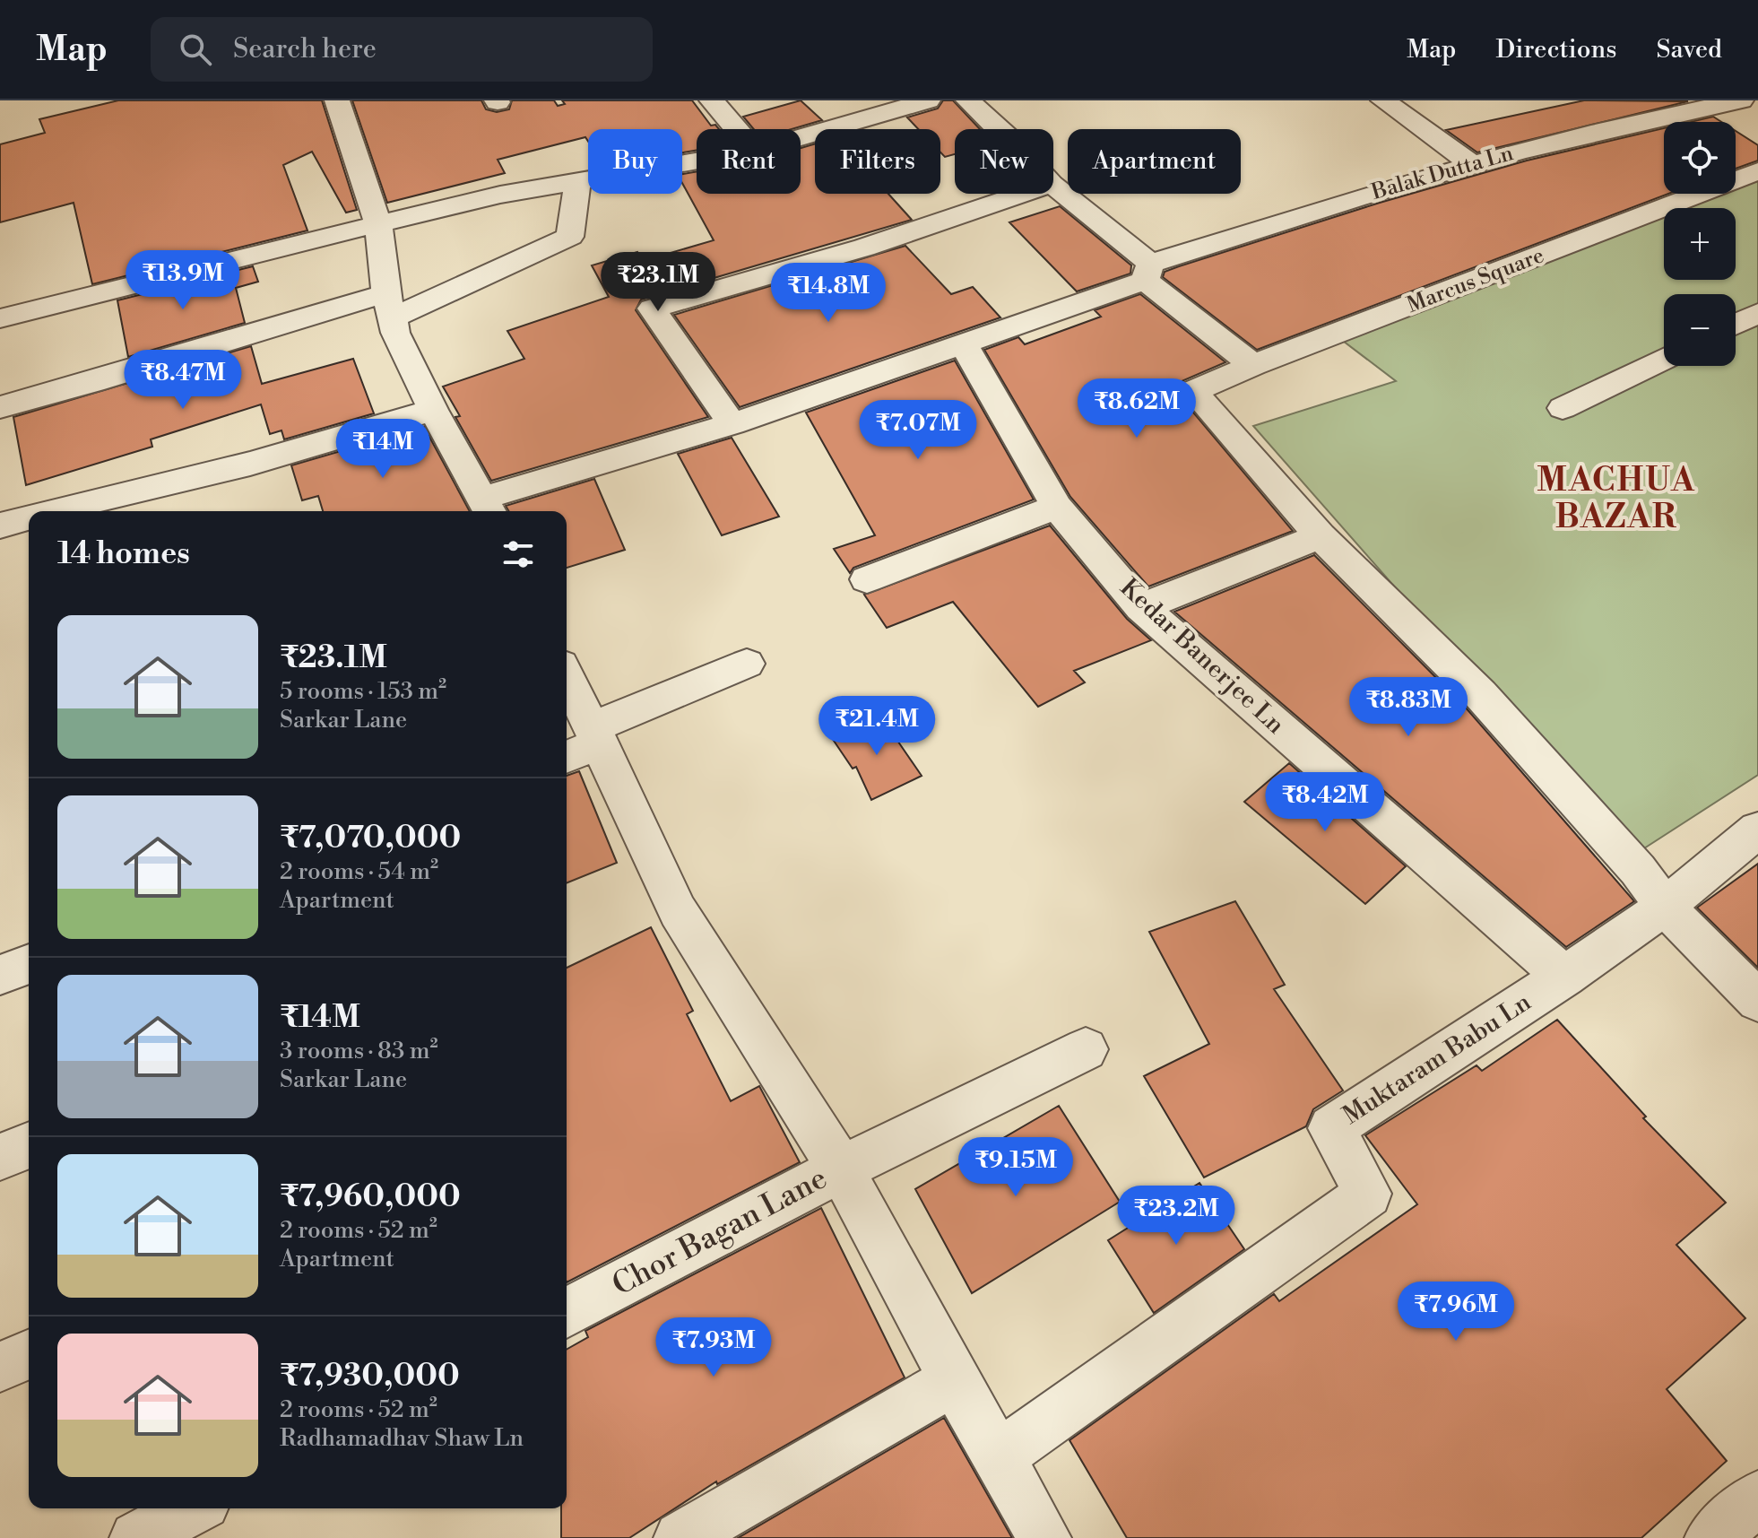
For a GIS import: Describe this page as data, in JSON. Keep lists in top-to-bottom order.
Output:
{
  "streets": {
    "street": [
      "Balak Dutta Ln",
      "Marcus Square",
      "Kedar Banerjee Ln",
      "Muktaram Babu Ln",
      "Chor Bagan Lane"
    ]
  },
  "crossings": [
    ["Balak Dutta Ln", "Kedar Banerjee Ln"],
    ["Kedar Banerjee Ln", "Muktaram Babu Ln"]
  ],
  "districts": ["MACHUA BAZAR"],
  "page": {
    "header": "Map",
    "search": "Search here",
    "nav": ["Map", "Directions", "Saved"],
    "map_buttons": ["+", "−"],
    "chip": [
      "Buy",
      "Rent",
      "Filters",
      "New",
      "Apartment"
    ],
    "price": [
      "₹13.9M",
      "₹23.1M",
      "₹14.8M",
      "₹8.47M",
      "₹8.62M",
      "₹7.07M",
      "₹14M",
      "₹8.83M",
      "₹21.4M",
      "₹8.42M",
      "₹9.15M",
      "₹23.2M",
      "₹7.96M",
      "₹7.93M"
    ],
    "heading": "14 homes",
    "list": [
      {
        "name": "₹23.1M",
        "note": "5 rooms · 153 m² · Sarkar Lane"
      },
      {
        "name": "₹7,070,000",
        "note": "2 rooms · 54 m² · Apartment"
      },
      {
        "name": "₹14M",
        "note": "3 rooms · 83 m² · Sarkar Lane"
      },
      {
        "name": "₹7,960,000",
        "note": "2 rooms · 52 m² · Apartment"
      },
      {
        "name": "₹7,930,000",
        "note": "2 rooms · 52 m² · Radhamadhav Shaw Ln"
      }
    ]
  }
}
